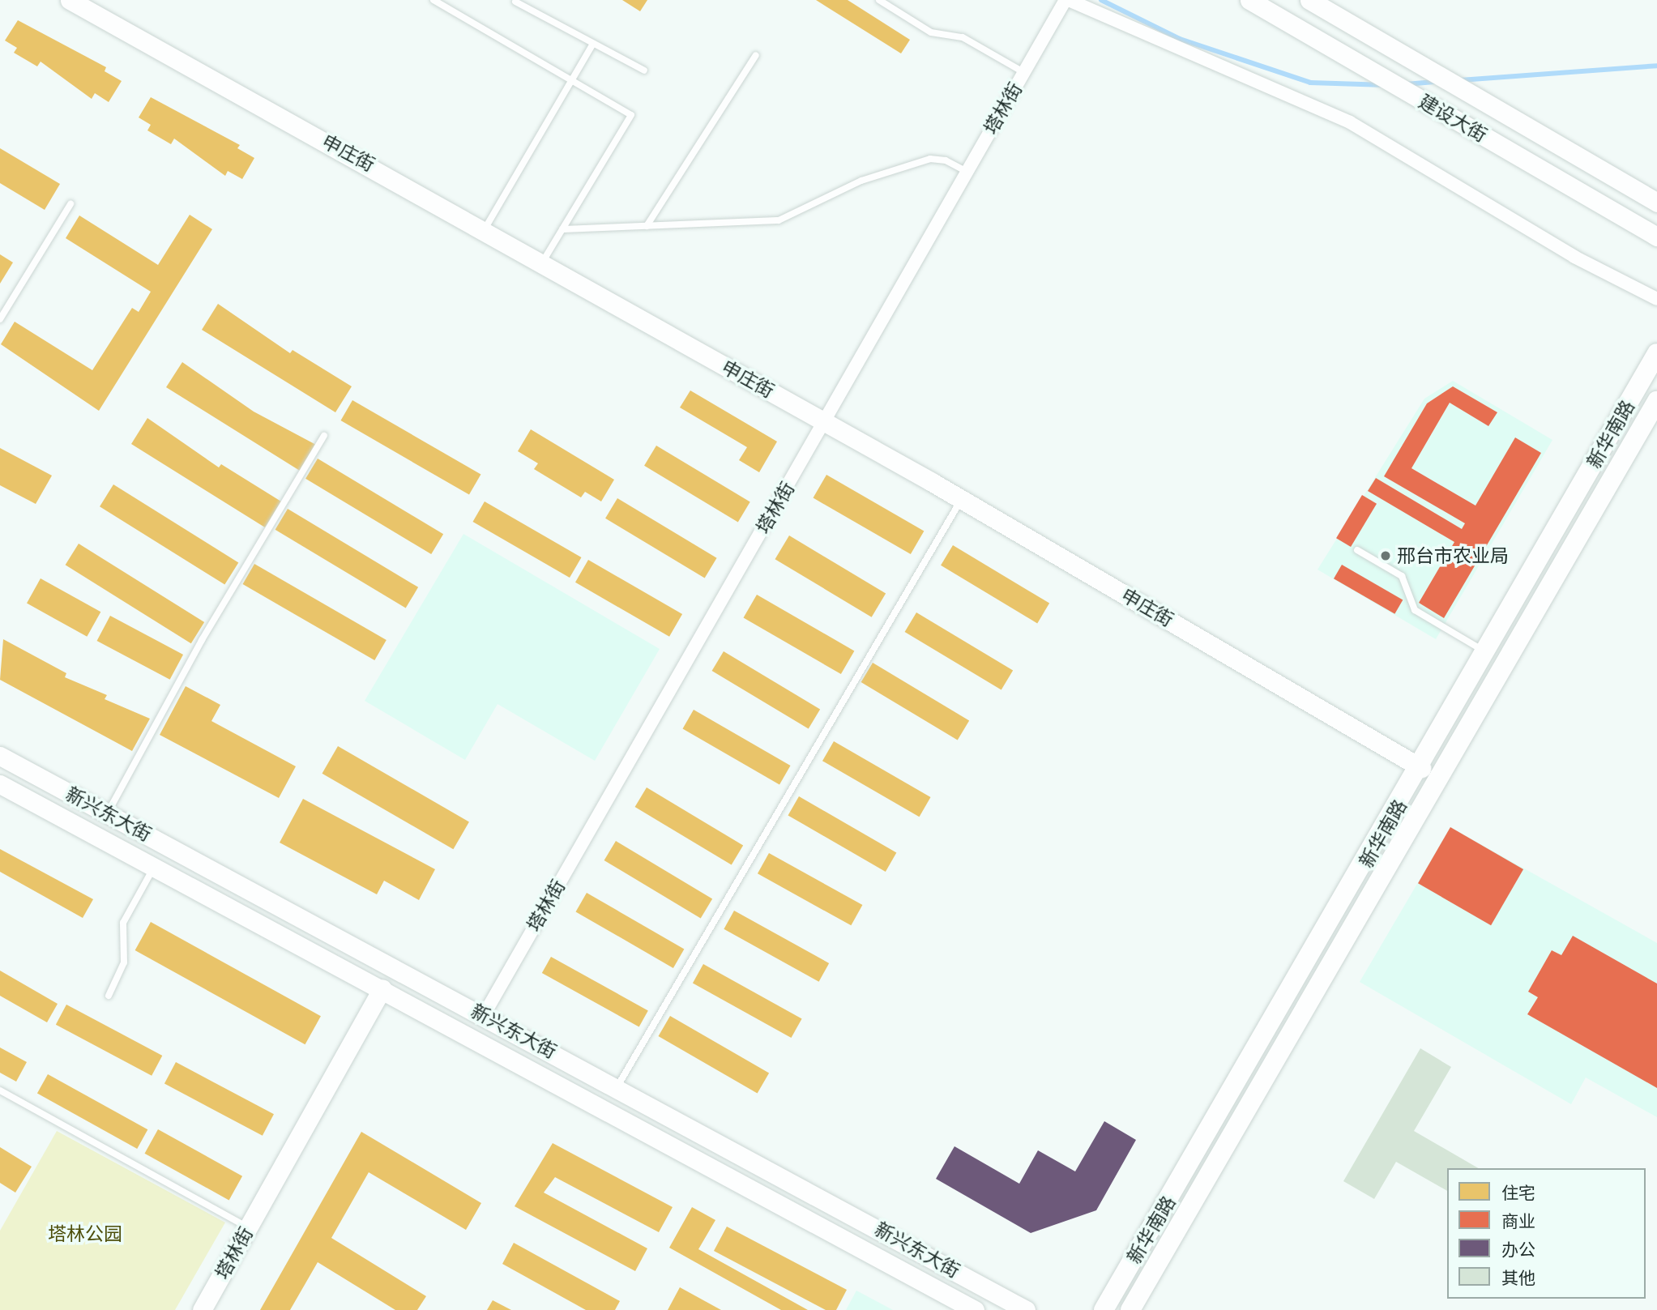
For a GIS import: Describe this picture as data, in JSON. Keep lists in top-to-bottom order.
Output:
{
  "streets": {
    "main road": ["新华南路"],
    "street": [
      "塔林街",
      "建设大街",
      "申庄街",
      "新兴东大街"
    ]
  },
  "crossings": [
    ["塔林街", "申庄街"],
    ["塔林街", "新兴东大街"],
    ["申庄街", "新华南路"]
  ],
  "parks": ["塔林公园"],
  "places": ["邢台市农业局"],
  "legend": [
    "住宅",
    "商业",
    "办公",
    "其他"
  ]
}
